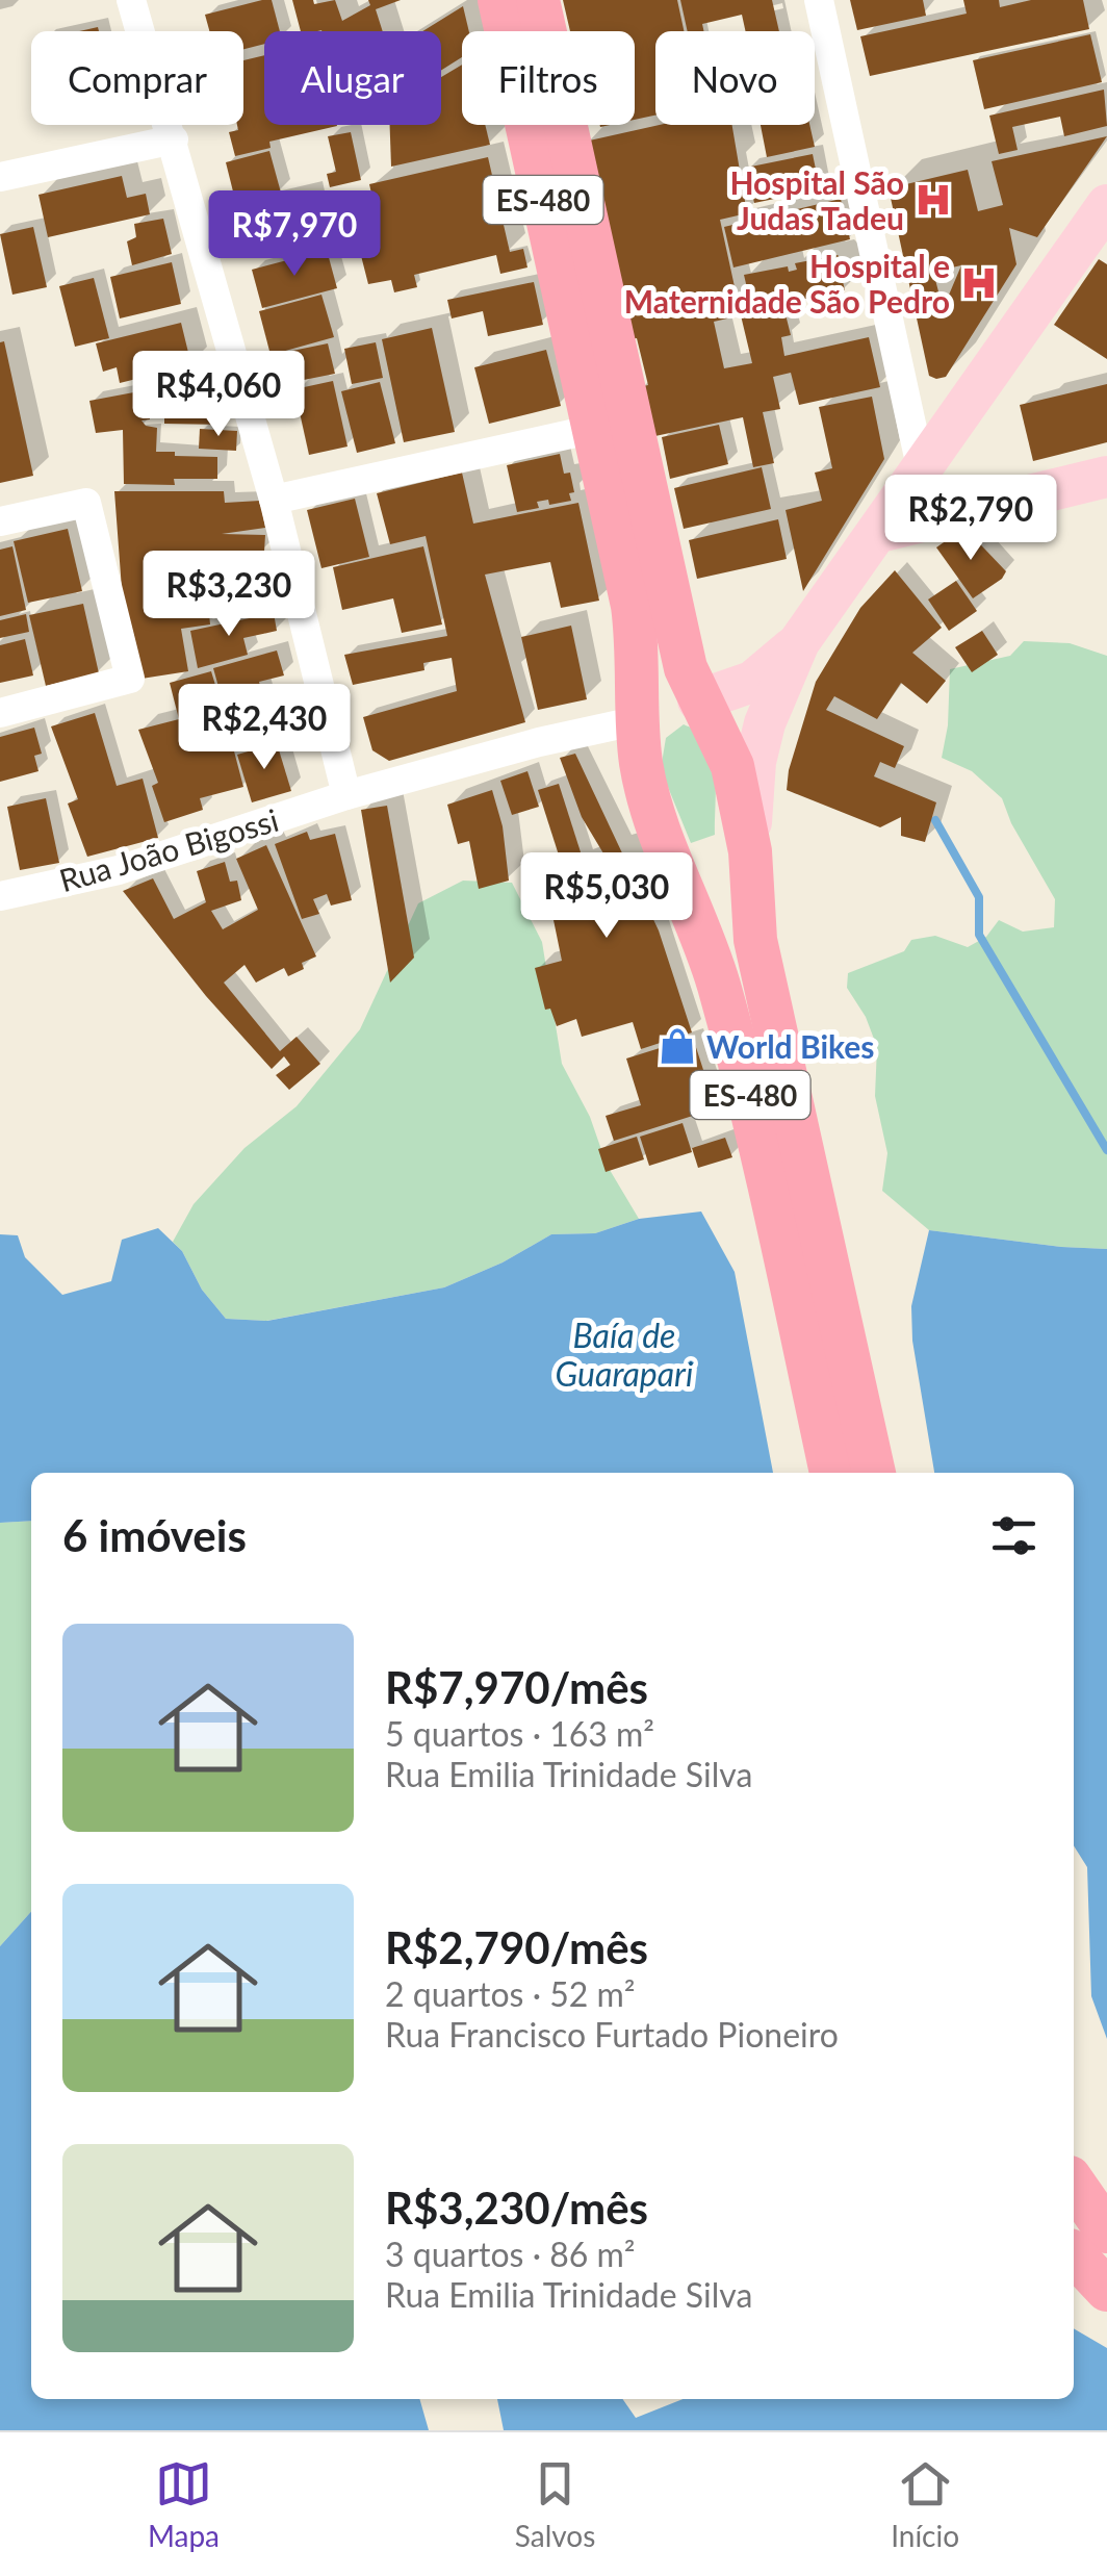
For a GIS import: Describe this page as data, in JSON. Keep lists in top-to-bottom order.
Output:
{
  "streets": {
    "main road": ["ES-480"],
    "street": ["Rua João Bigossi"]
  },
  "crossings": [
    ["ES-480", "Rua João Bigossi"]
  ],
  "water": ["Baía de Guarapari"],
  "places": {
    "hospital": ["Hospital São Judas Tadeu", "Hospital e Maternidade São Pedro"],
    "shop": ["World Bikes"]
  },
  "page": {
    "chip": [
      "Comprar",
      "Alugar",
      "Filtros",
      "Novo"
    ],
    "price": [
      "R$7,970",
      "R$4,060",
      "R$2,790",
      "R$3,230",
      "R$2,430",
      "R$5,030"
    ],
    "heading": "6 imóveis",
    "list": [
      {
        "name": "R$7,970/mês",
        "note": "5 quartos · 163 m² · Rua Emilia Trinidade Silva"
      },
      {
        "name": "R$2,790/mês",
        "note": "2 quartos · 52 m² · Rua Francisco Furtado Pioneiro"
      },
      {
        "name": "R$3,230/mês",
        "note": "3 quartos · 86 m² · Rua Emilia Trinidade Silva"
      }
    ],
    "tabs": ["Mapa", "Salvos", "Início"]
  }
}
